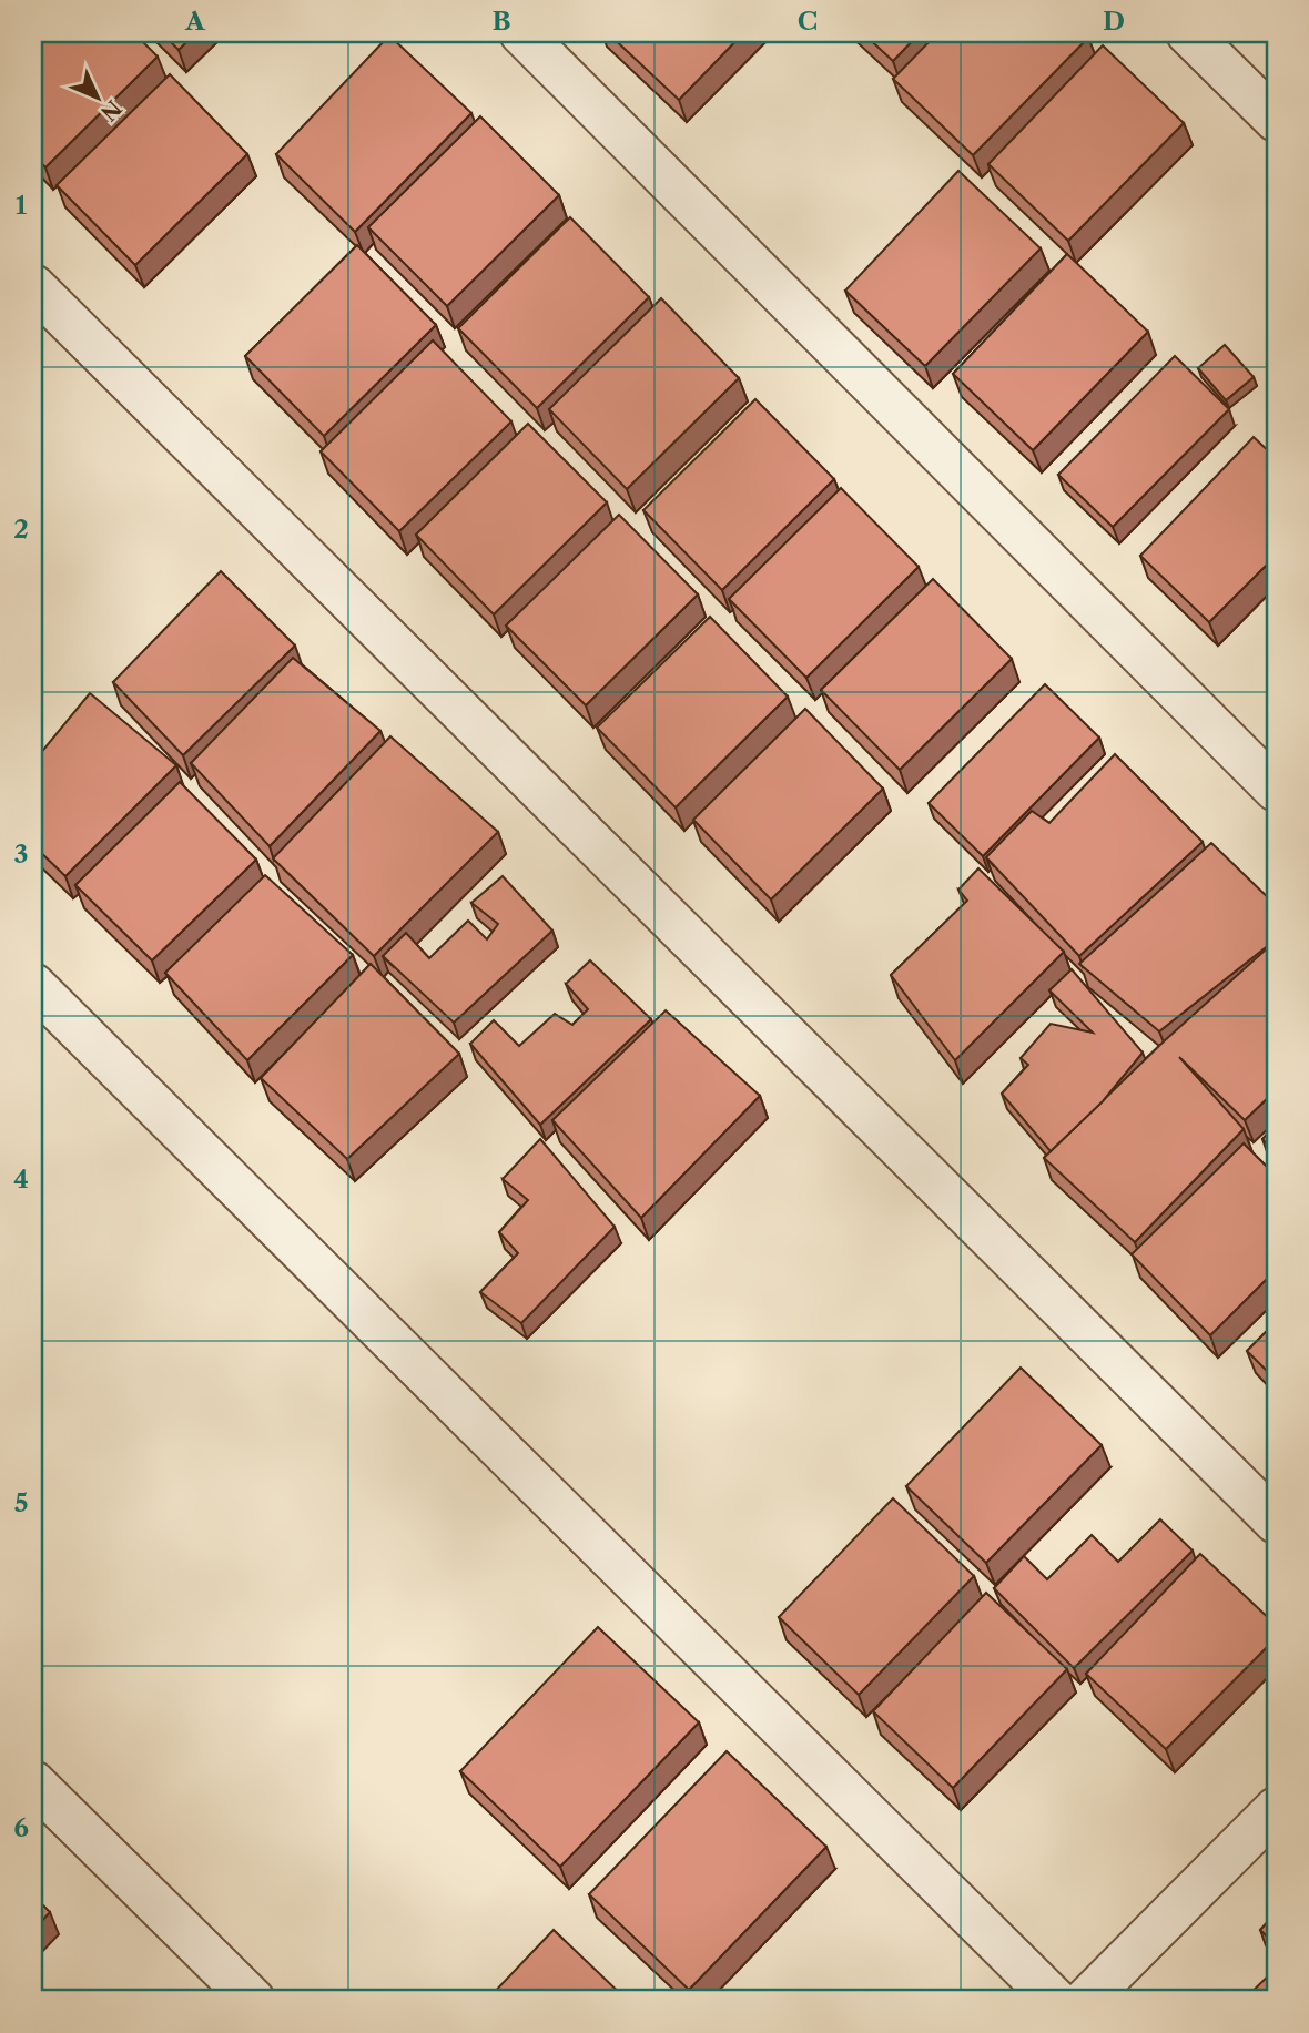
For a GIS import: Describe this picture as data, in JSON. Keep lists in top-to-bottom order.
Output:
{
  "north": "bottom right",
  "grid": {
    "columns": [
      "A",
      "B",
      "C",
      "D"
    ],
    "rows": [
      "1",
      "2",
      "3",
      "4",
      "5",
      "6"
    ]
  }
}
